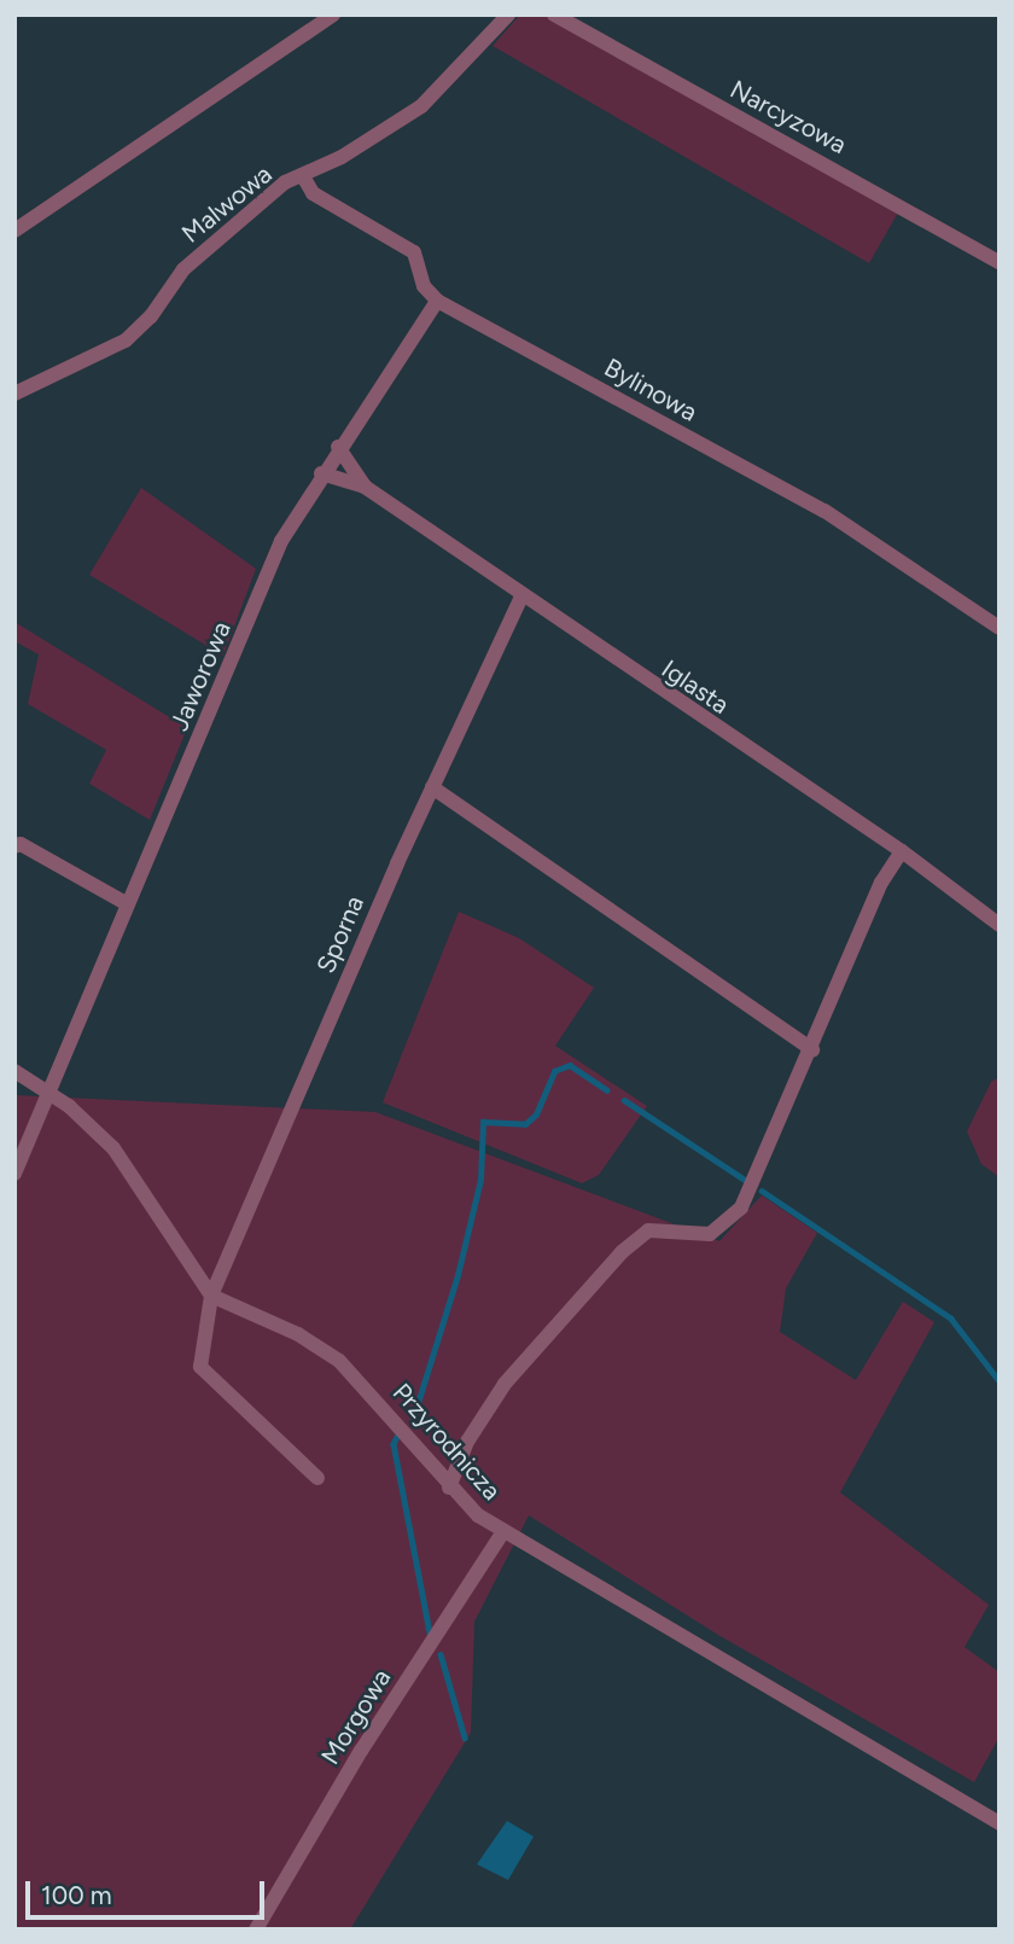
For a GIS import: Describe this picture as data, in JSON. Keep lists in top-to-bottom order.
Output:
{
  "streets": {
    "street": [
      "Narcyzowa",
      "Malwowa",
      "Bylinowa",
      "Jaworowa",
      "Iglasta",
      "Sporna",
      "Przyrodnicza",
      "Morgowa"
    ]
  },
  "crossings": [
    ["Bylinowa", "Jaworowa"],
    ["Jaworowa", "Iglasta"],
    ["Jaworowa", "Przyrodnicza"],
    ["Iglasta", "Sporna"],
    ["Sporna", "Przyrodnicza"],
    ["Przyrodnicza", "Morgowa"]
  ],
  "scale_bar": "100 m"
}
